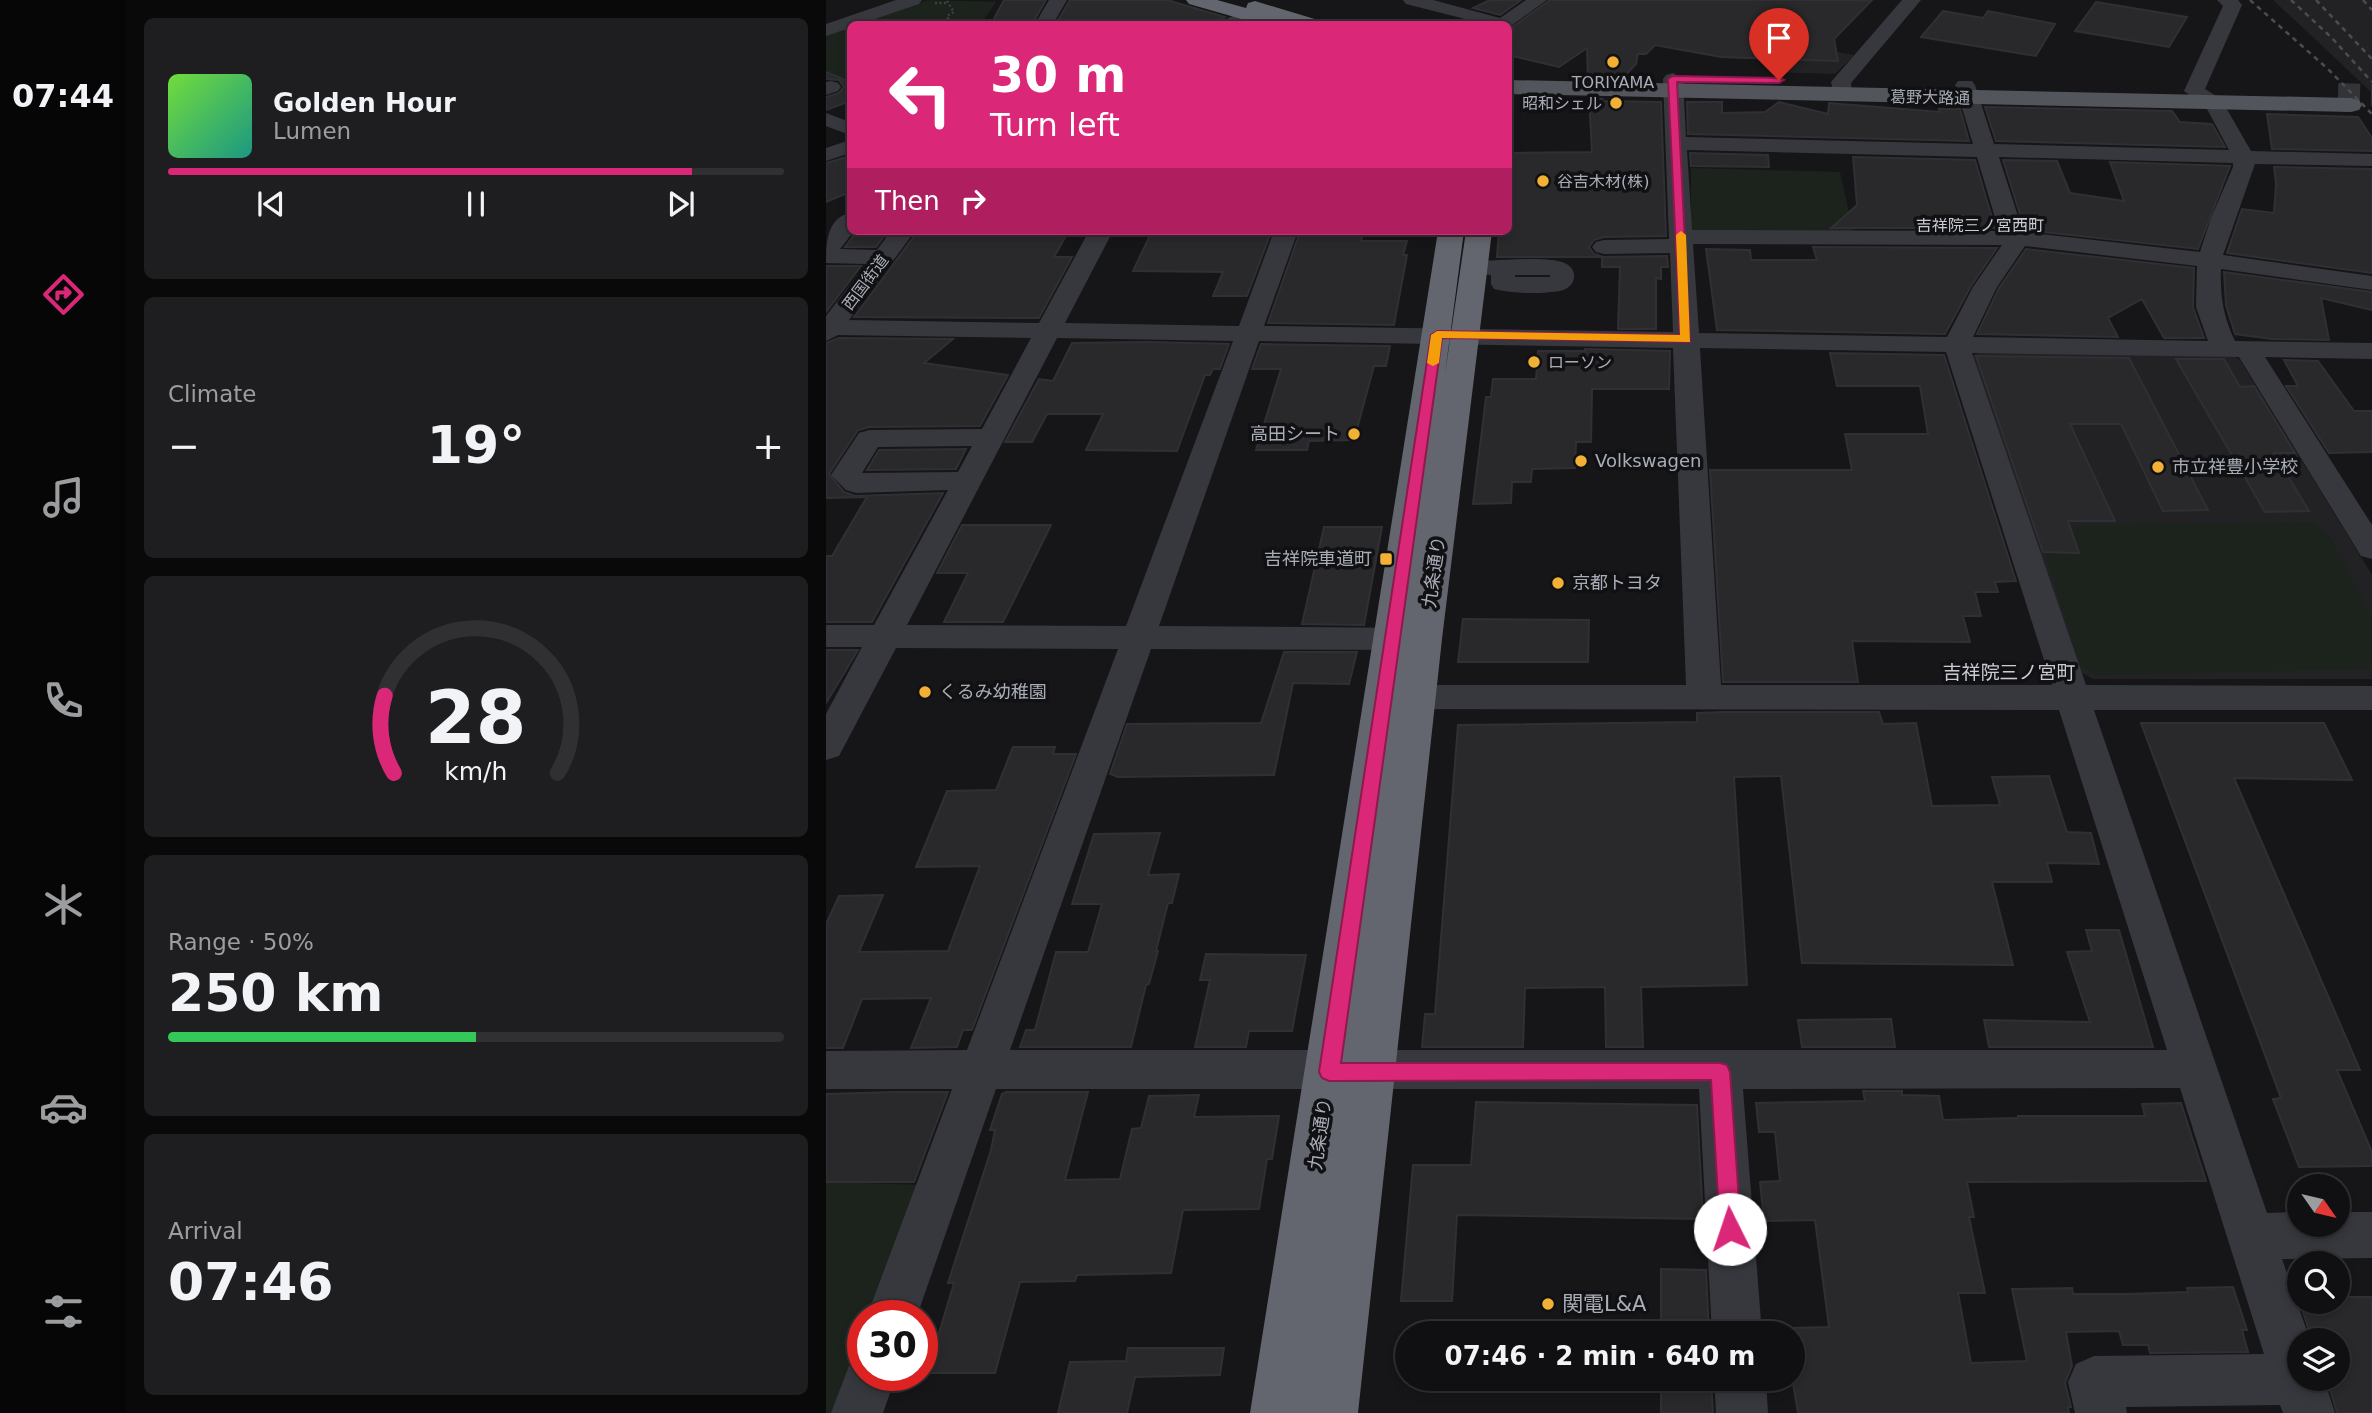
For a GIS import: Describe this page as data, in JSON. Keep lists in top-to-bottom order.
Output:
{
  "streets": {
    "highway": ["九条通り"],
    "main road": ["葛野大路通"],
    "street": ["西国街道"]
  },
  "districts": ["吉祥院三ノ宮西町", "吉祥院三ノ宮町"],
  "places": {
    "other": [
      "TORIYAMA",
      "昭和シェル",
      "谷吉木材(株)",
      "ローソン",
      "高田シート",
      "Volkswagen",
      "市立祥豊小学校",
      "京都トヨタ",
      "くるみ幼稚園",
      "関電L&A"
    ],
    "transit": ["吉祥院車道町"]
  },
  "north": "bottom right",
  "page": {
    "tabs": "07:44",
    "turn": ["30 m", "Turn left"],
    "song": ["Golden Hour", "Lumen"],
    "then": "Then",
    "tile": [
      "Climate",
      ["Range · 50%", "250 km"],
      ["Arrival", "07:46"]
    ],
    "heat": ["−", "19°", "+"],
    "limit": "30",
    "trip": "07:46 · 2 min · 640 m",
    "gauge": ["28", "km/h"]
  }
}
